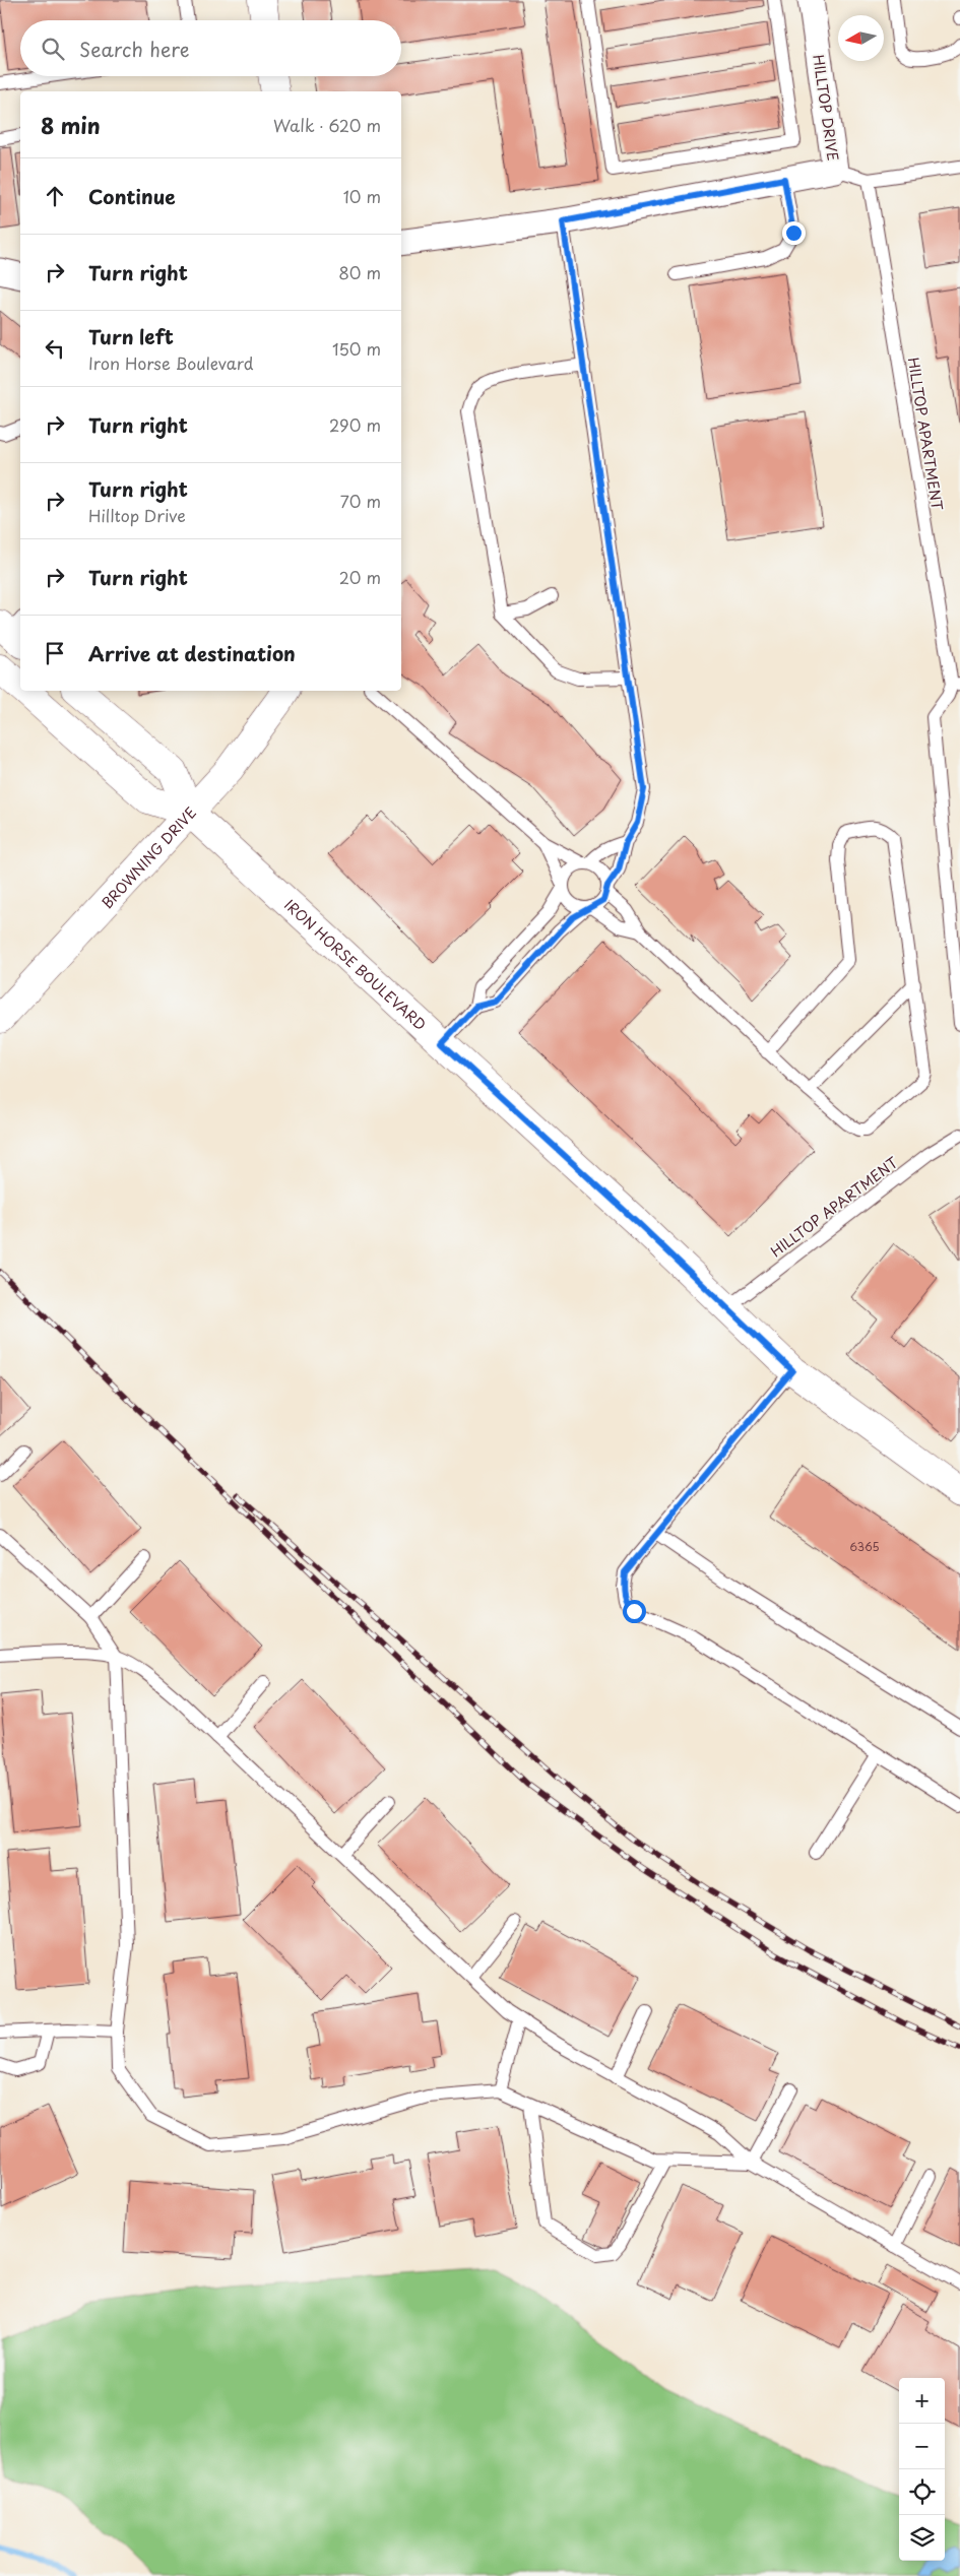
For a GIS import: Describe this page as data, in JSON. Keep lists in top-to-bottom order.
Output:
{
  "streets": {
    "street": ["HILLTOP DRIVE", "BROWNING DRIVE", "IRON HORSE BOULEVARD"],
    "lane": ["HILLTOP APARTMENT"]
  },
  "crossings": [
    ["HILLTOP APARTMENT", "IRON HORSE BOULEVARD"],
    ["BROWNING DRIVE", "IRON HORSE BOULEVARD"]
  ],
  "house_numbers": ["6365"],
  "north": "left",
  "page": {
    "search": "Search here",
    "heading": ["8 min", "Walk · 620 m"],
    "list": [
      ["Continue", "10 m"],
      ["Turn right", "80 m"],
      ["Turn left", "Iron Horse Boulevard", "150 m"],
      ["Turn right", "290 m"],
      ["Turn right", "Hilltop Drive", "70 m"],
      ["Turn right", "20 m"],
      "Arrive at destination"
    ],
    "map_buttons": ["+", "−"]
  }
}
